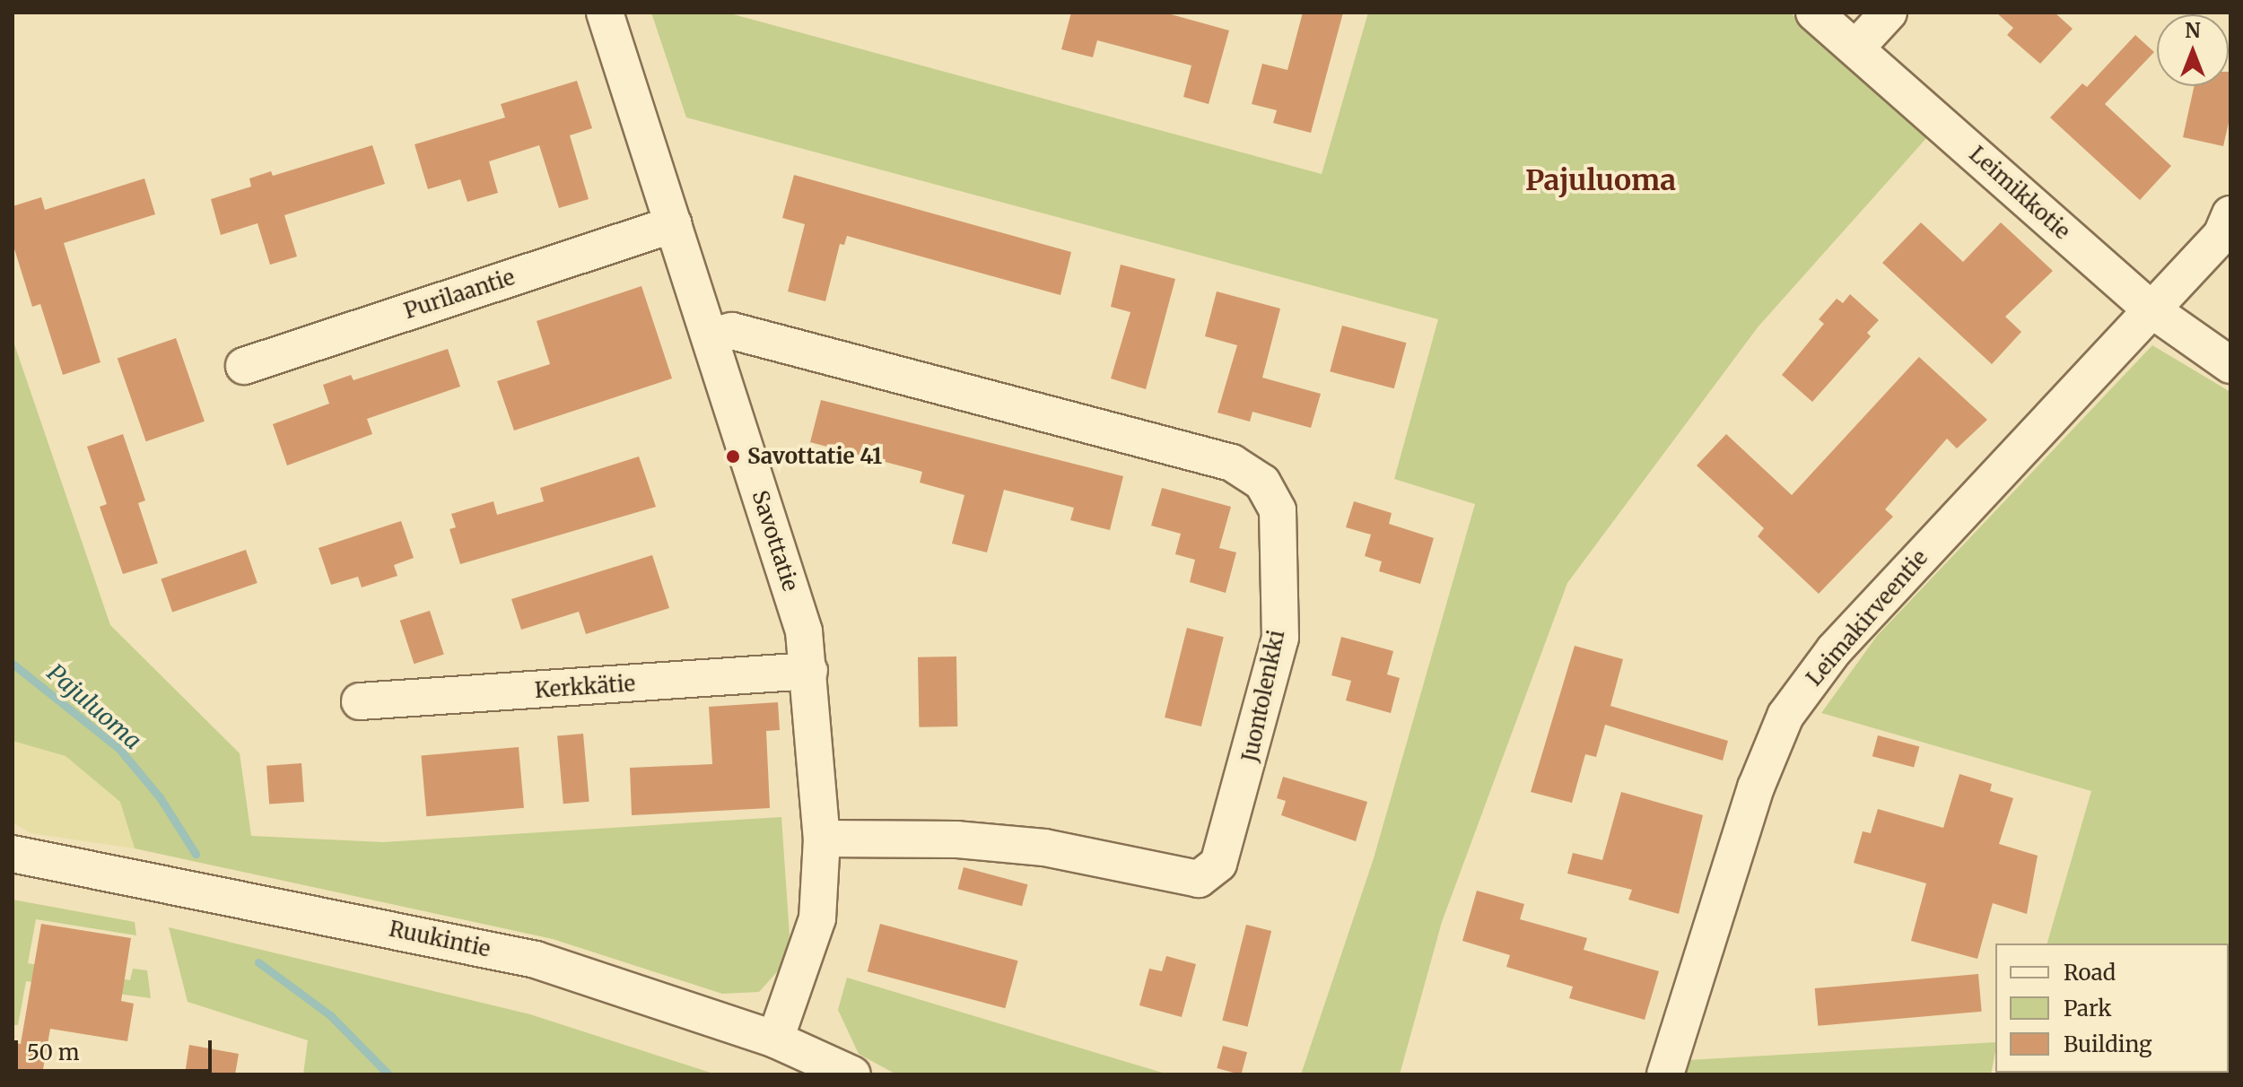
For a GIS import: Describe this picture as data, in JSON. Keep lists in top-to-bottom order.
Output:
{
  "streets": {
    "street": [
      "Leimikkotie",
      "Purilaantie",
      "Savottatie",
      "Leimakirveentie",
      "Kerkkätie",
      "Juontolenkki",
      "Ruukintie"
    ]
  },
  "crossings": [
    ["Leimikkotie", "Leimakirveentie"],
    ["Purilaantie", "Savottatie"],
    ["Savottatie", "Kerkkätie"],
    ["Savottatie", "Juontolenkki"],
    ["Savottatie", "Ruukintie"]
  ],
  "districts": ["Pajuluoma"],
  "water": ["Pajuluoma"],
  "places": ["Savottatie 41"],
  "legend": ["Road", "Park", "Building"],
  "scale_bar": "50 m",
  "north": "top"
}
